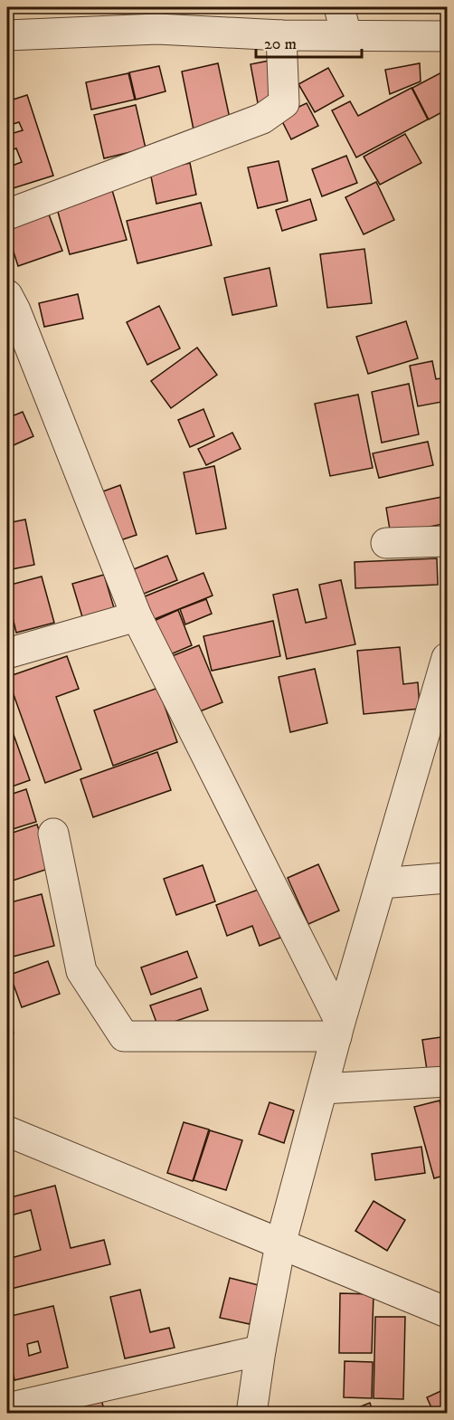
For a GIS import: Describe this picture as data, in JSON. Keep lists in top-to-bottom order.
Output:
{
  "scale_bar": "20 m"
}
